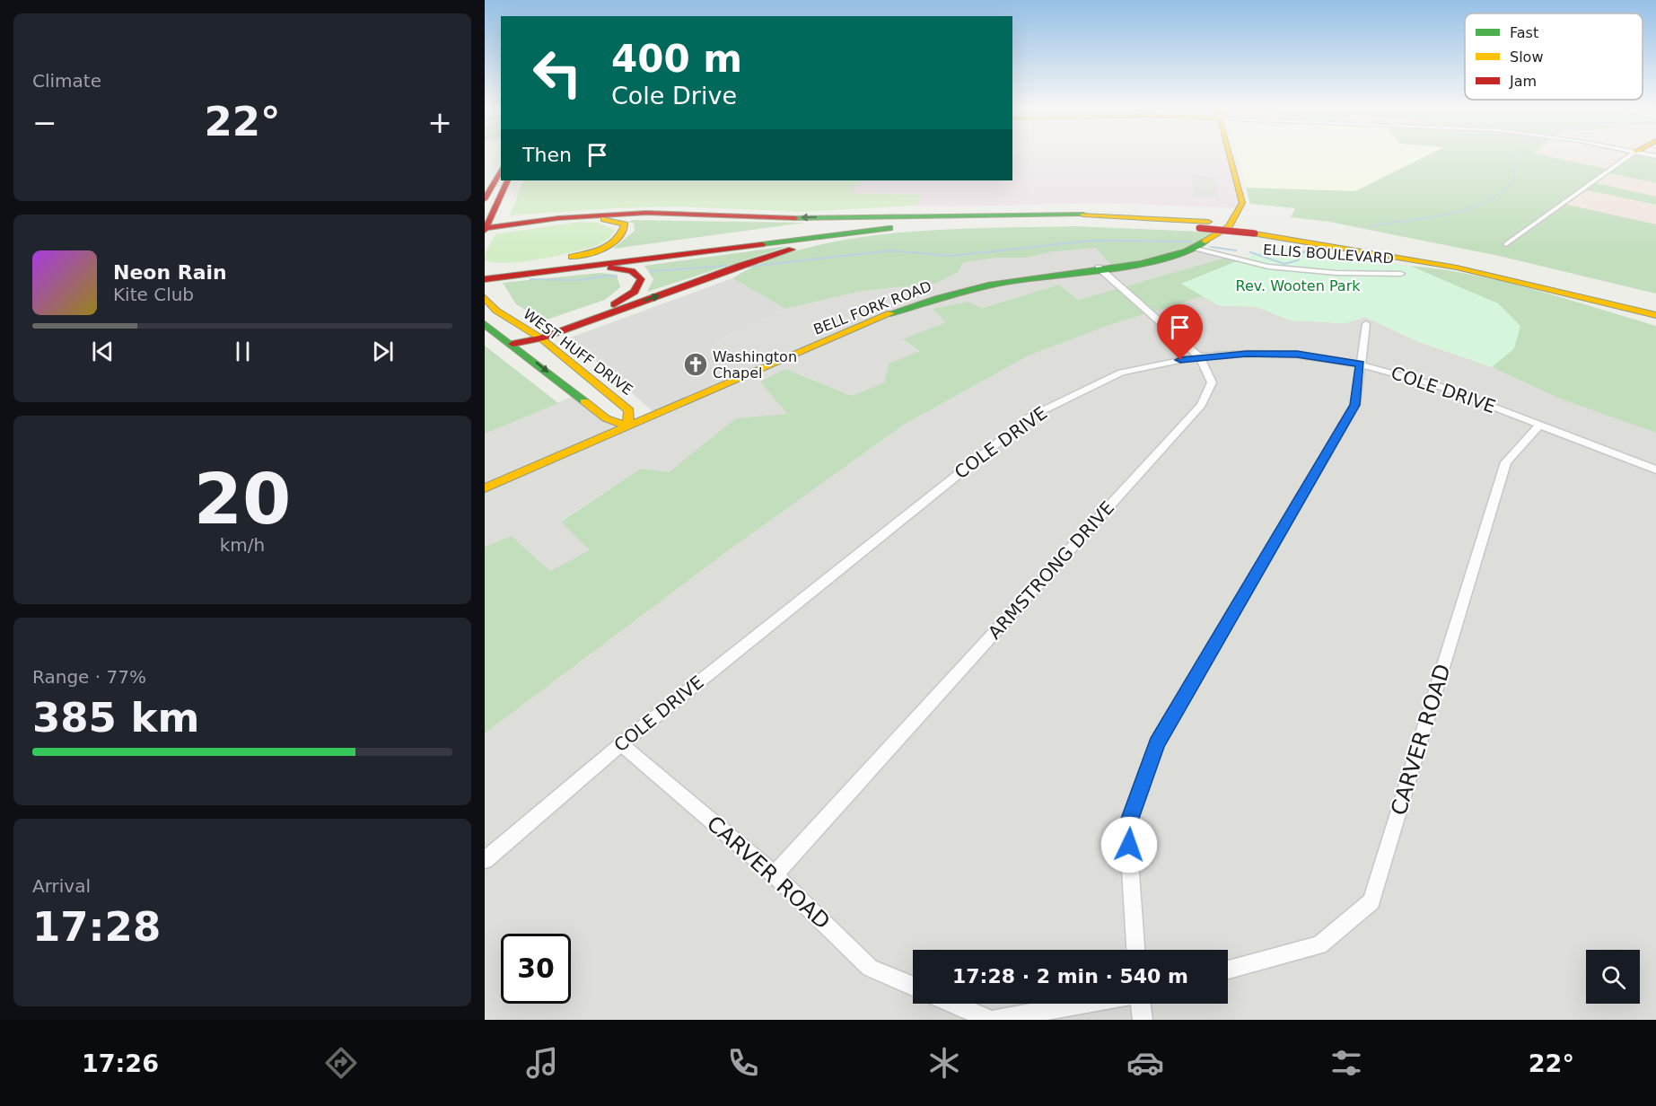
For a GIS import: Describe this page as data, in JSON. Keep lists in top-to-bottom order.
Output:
{
  "streets": {
    "main road": ["BELL FORK ROAD", "WEST HUFF DRIVE"],
    "street": [
      "ELLIS BOULEVARD",
      "COLE DRIVE",
      "ARMSTRONG DRIVE",
      "CARVER ROAD"
    ]
  },
  "crossings": [
    ["ELLIS BOULEVARD", "BELL FORK ROAD"],
    ["BELL FORK ROAD", "WEST HUFF DRIVE"],
    ["BELL FORK ROAD", "ARMSTRONG DRIVE"],
    ["COLE DRIVE", "ARMSTRONG DRIVE"],
    ["COLE DRIVE", "CARVER ROAD"],
    ["ARMSTRONG DRIVE", "CARVER ROAD"]
  ],
  "parks": ["Rev. Wooten Park"],
  "places": {
    "church": ["Washington Chapel"]
  },
  "legend": ["Fast", "Slow", "Jam"],
  "page": {
    "tile": [
      "Climate",
      ["20", "km/h"],
      ["Range · 77%", "385 km"],
      ["Arrival", "17:28"]
    ],
    "turn": ["400 m", "Cole Drive"],
    "heat": ["−", "22°", "+"],
    "then": "Then",
    "song": ["Neon Rain", "Kite Club"],
    "limit": "30",
    "trip": "17:28 · 2 min · 540 m",
    "tabs": ["17:26", "22°"]
  }
}
